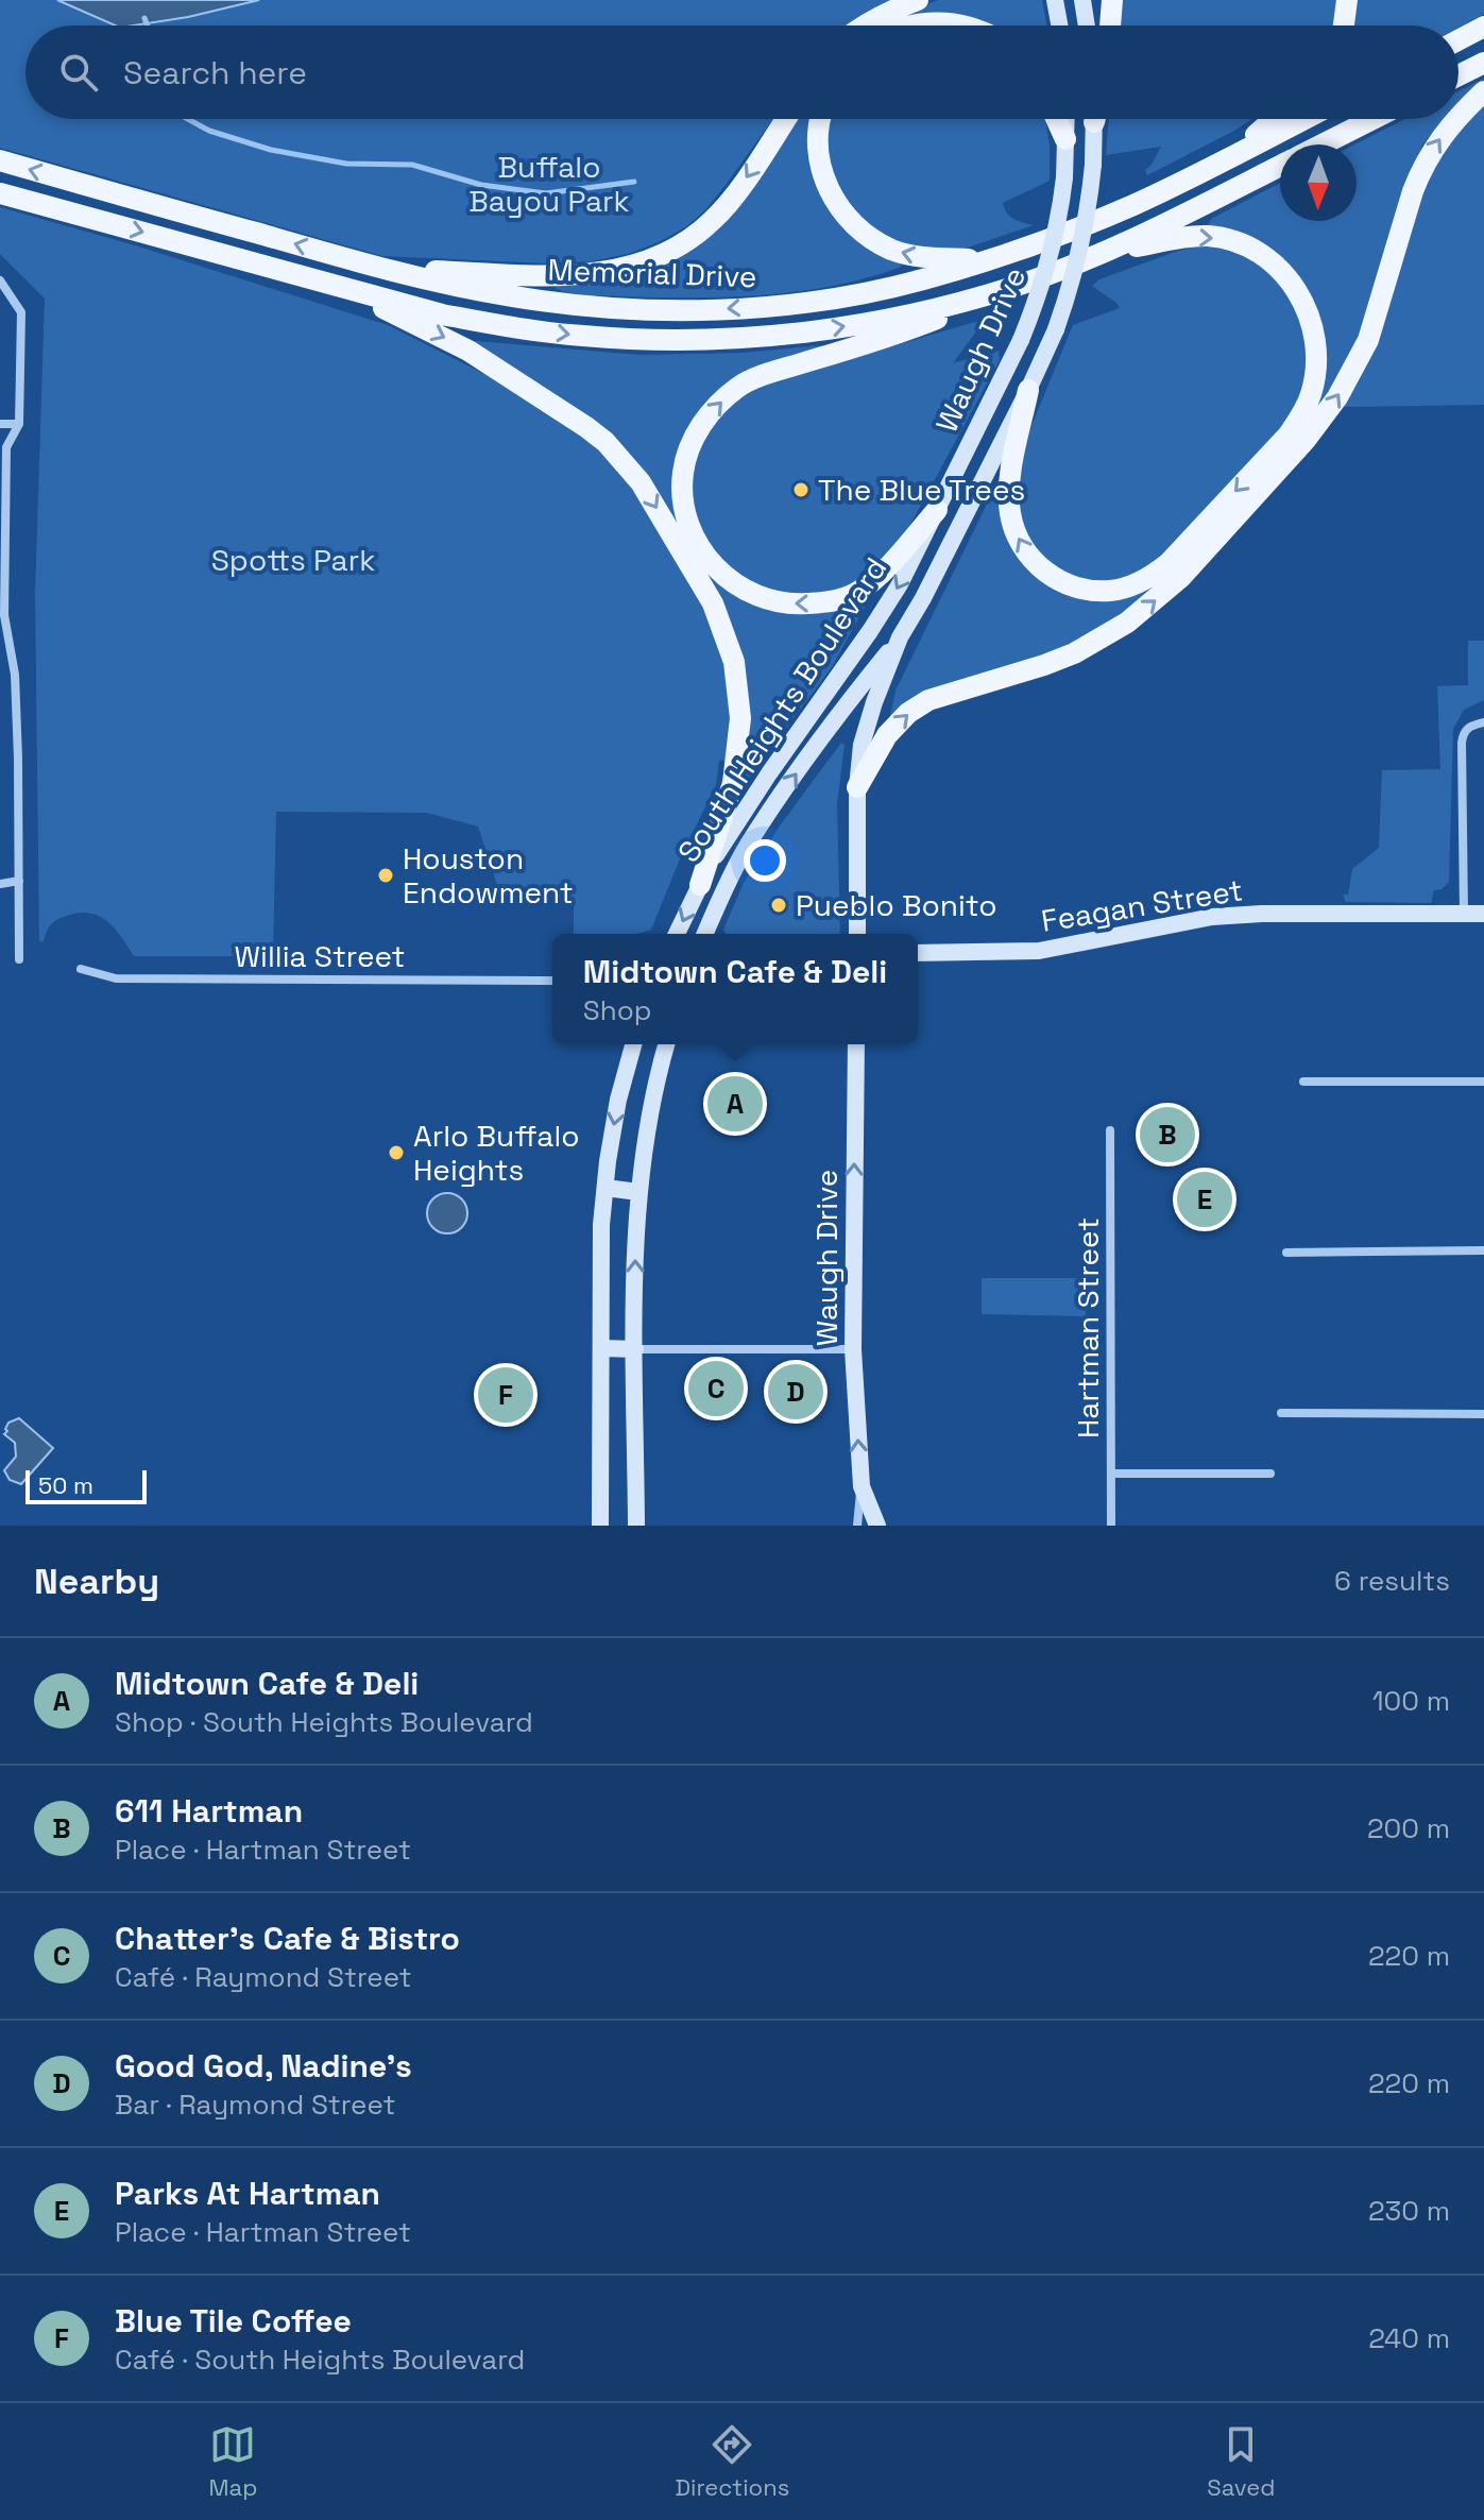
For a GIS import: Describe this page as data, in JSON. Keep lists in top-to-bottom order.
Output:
{
  "streets": {
    "main road": [
      "Memorial Drive",
      "Waugh Drive",
      "South Heights Boulevard",
      "Feagan Street"
    ],
    "street": ["Willia Street", "Hartman Street"]
  },
  "crossings": [
    ["Waugh Drive", "South Heights Boulevard"]
  ],
  "parks": ["Buffalo Bayou Park", "Spotts Park"],
  "places": [
    "The Blue Trees",
    "Houston Endowment",
    "Pueblo Bonito",
    "Arlo Buffalo Heights"
  ],
  "scale_bar": "50 m",
  "north": "bottom",
  "page": {
    "search": "Search here",
    "popup": ["Midtown Cafe & Deli", "Shop"],
    "pins": [
      "A",
      "B",
      "E",
      "C",
      "D",
      "F"
    ],
    "scale": "50 m",
    "heading": ["Nearby", "6 results"],
    "list": [
      {
        "mark": "A",
        "name": "Midtown Cafe & Deli",
        "note": "Shop · South Heights Boulevard",
        "value": "100 m"
      },
      {
        "mark": "B",
        "name": "611 Hartman",
        "note": "Place · Hartman Street",
        "value": "200 m"
      },
      {
        "mark": "C",
        "name": "Chatter's Cafe & Bistro",
        "note": "Café · Raymond Street",
        "value": "220 m"
      },
      {
        "mark": "D",
        "name": "Good God, Nadine's",
        "note": "Bar · Raymond Street",
        "value": "220 m"
      },
      {
        "mark": "E",
        "name": "Parks At Hartman",
        "note": "Place · Hartman Street",
        "value": "230 m"
      },
      {
        "mark": "F",
        "name": "Blue Tile Coffee",
        "note": "Café · South Heights Boulevard",
        "value": "240 m"
      }
    ],
    "nav": ["Map", "Directions", "Saved"]
  }
}
